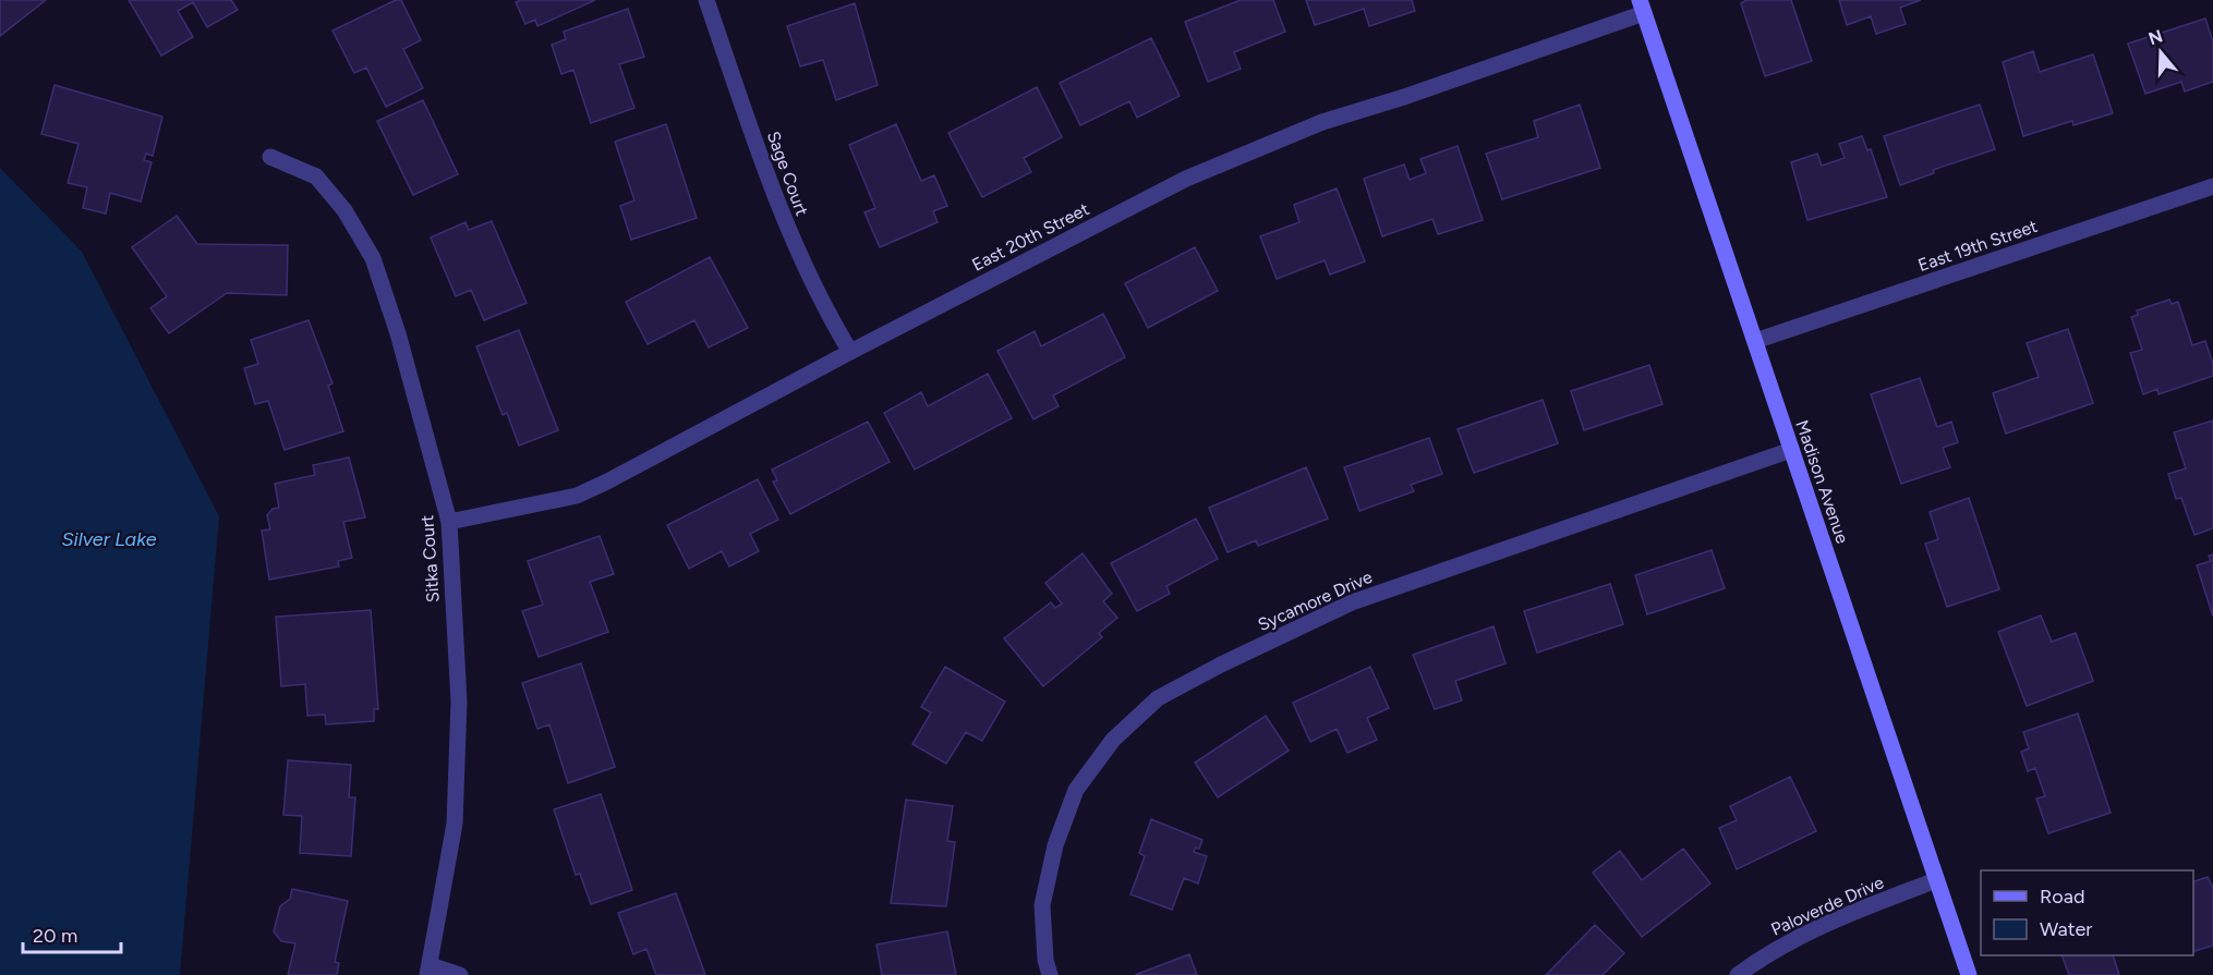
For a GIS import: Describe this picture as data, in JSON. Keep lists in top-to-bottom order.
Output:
{
  "streets": {
    "main road": ["Madison Avenue"],
    "street": [
      "Sage Court",
      "East 20th Street",
      "East 19th Street",
      "Sitka Court",
      "Sycamore Drive",
      "Paloverde Drive"
    ]
  },
  "crossings": [
    ["Sage Court", "East 20th Street"],
    ["East 20th Street", "Madison Avenue"],
    ["East 20th Street", "Sitka Court"],
    ["East 19th Street", "Madison Avenue"],
    ["Madison Avenue", "Sycamore Drive"],
    ["Madison Avenue", "Paloverde Drive"]
  ],
  "water": ["Silver Lake"],
  "legend": ["Road", "Water"],
  "scale_bar": "20 m",
  "north": "top"
}
